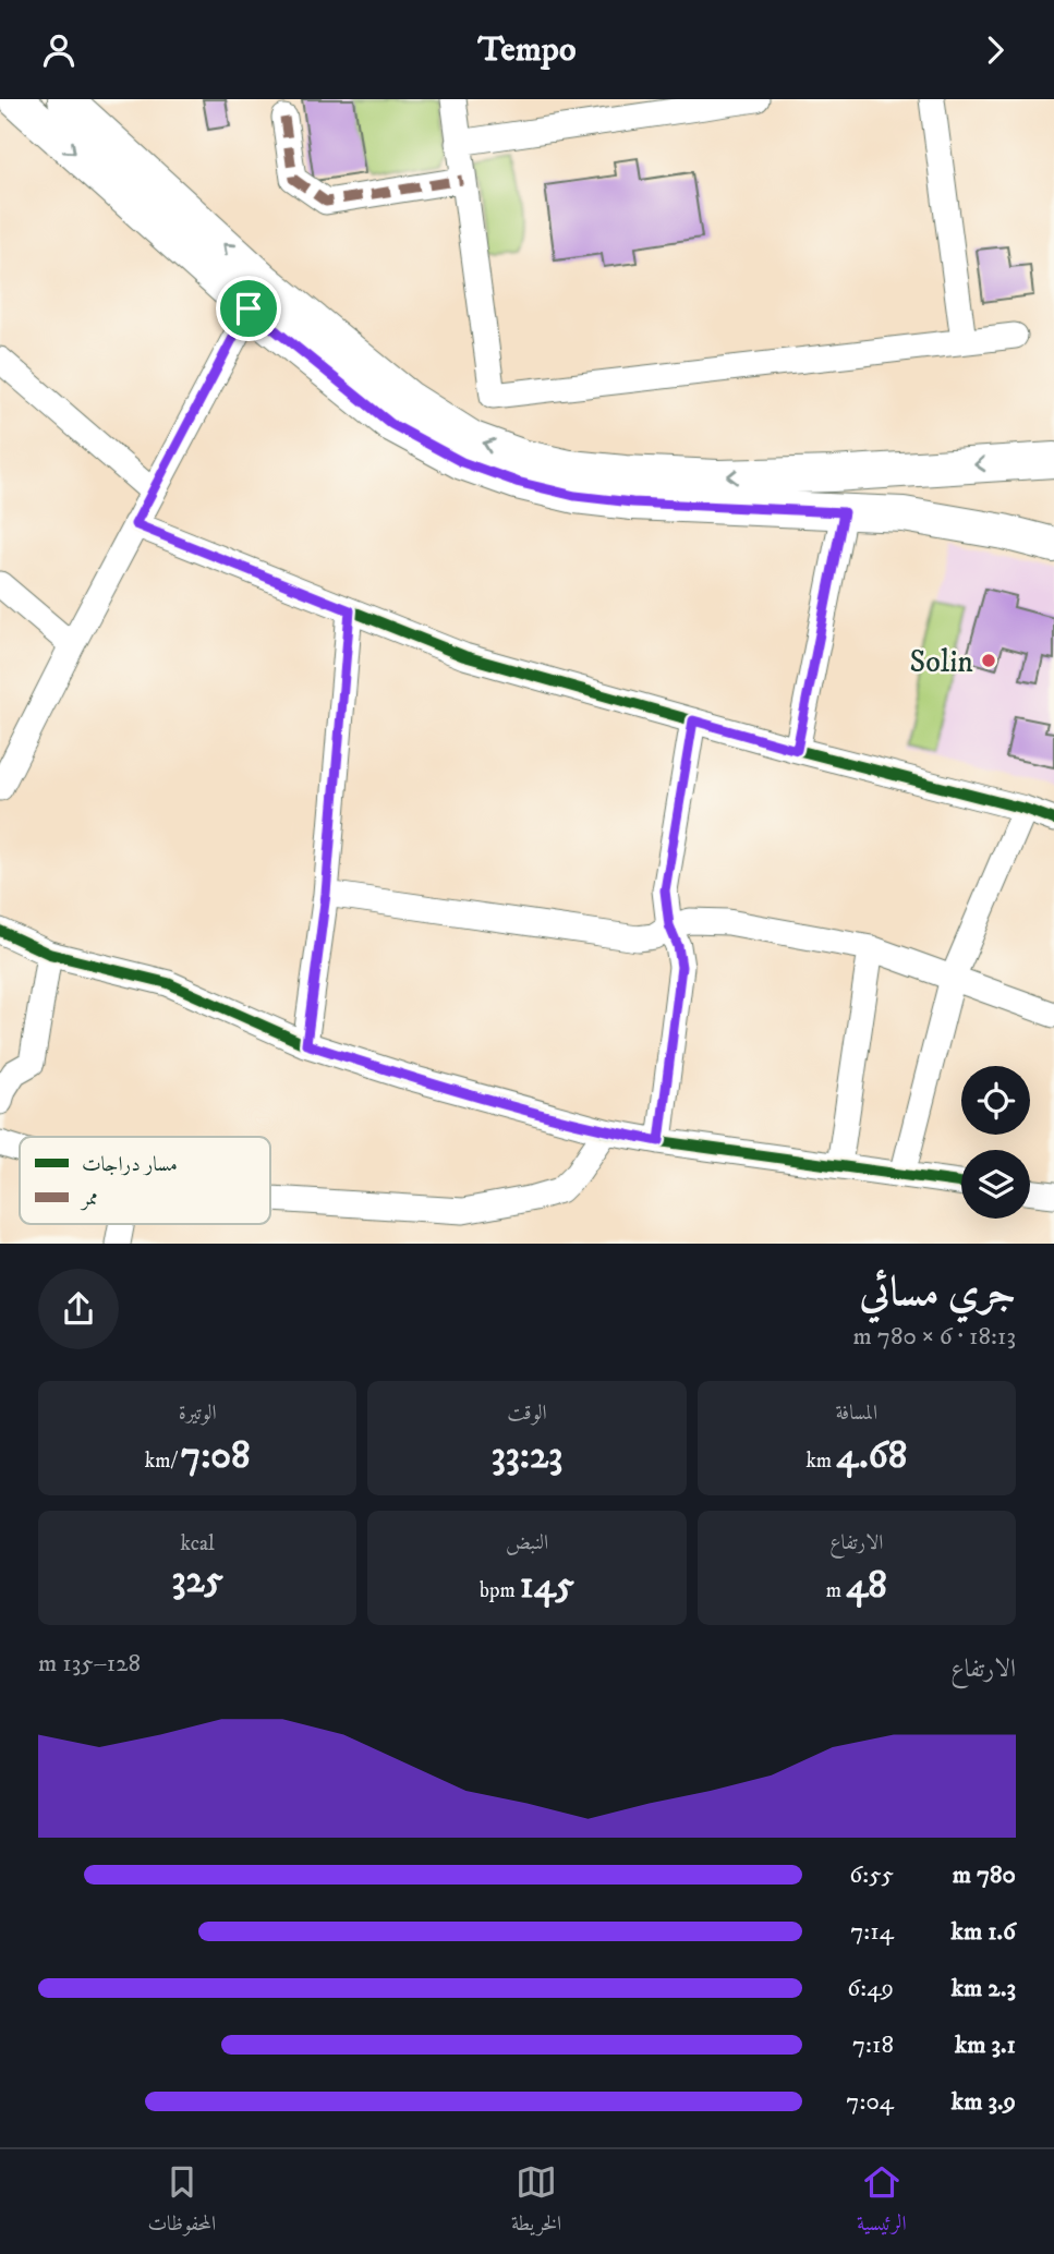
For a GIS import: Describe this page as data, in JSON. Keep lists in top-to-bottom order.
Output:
{
  "places": ["Solin"],
  "legend": ["مسار دراجات", "ممر"],
  "page": {
    "header": "Tempo",
    "heading": ["جري مسائي", "18:13 · 6 × 780 m"],
    "stats": [
      ["المسافة", "4.68 km"],
      ["الوقت", "33:23"],
      ["الوتيرة", "7:08 /km"],
      ["الارتفاع", "48 m"],
      ["النبض", "145 bpm"],
      ["kcal", "325"]
    ],
    "chart": ["الارتفاع", "128–135 m"],
    "list": [
      {
        "name": "780 m",
        "note": "6:55"
      },
      {
        "name": "1.6 km",
        "note": "7:14"
      },
      {
        "name": "2.3 km",
        "note": "6:49"
      },
      {
        "name": "3.1 km",
        "note": "7:18"
      },
      {
        "name": "3.9 km",
        "note": "7:04"
      }
    ],
    "tabs": ["الرئيسية", "الخريطة", "المحفوظات"]
  }
}
